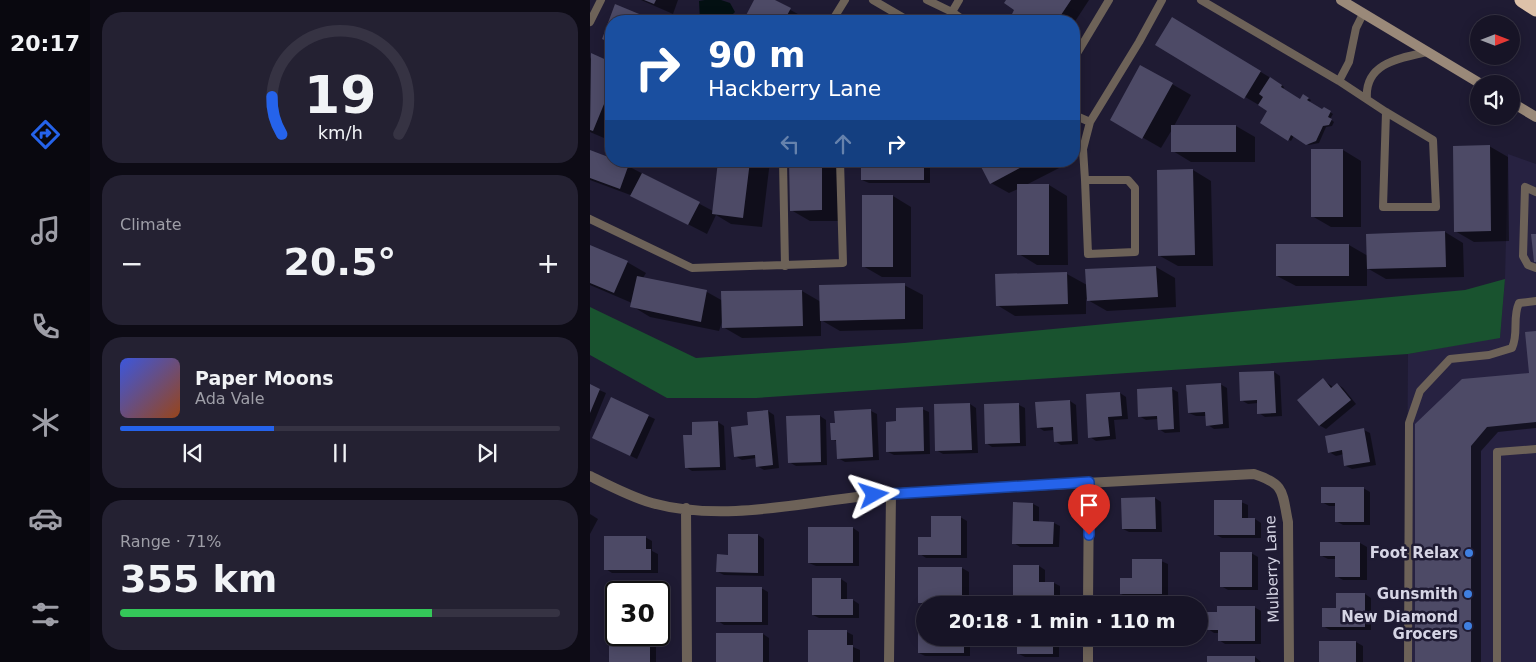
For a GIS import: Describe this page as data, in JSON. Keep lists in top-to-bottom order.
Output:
{
  "streets": {
    "street": ["Mulberry Lane"]
  },
  "places": ["Foot Relax", "Gunsmith", "New Diamond Grocers"],
  "north": "right",
  "page": {
    "tabs": "20:17",
    "turn": ["90 m", "Hackberry Lane"],
    "tile": [
      "Climate",
      ["Range · 71%", "355 km"]
    ],
    "heat": ["−", "20.5°", "+"],
    "song": ["Paper Moons", "Ada Vale"],
    "limit": "30",
    "trip": "20:18 · 1 min · 110 m",
    "gauge": ["19", "km/h"]
  }
}
